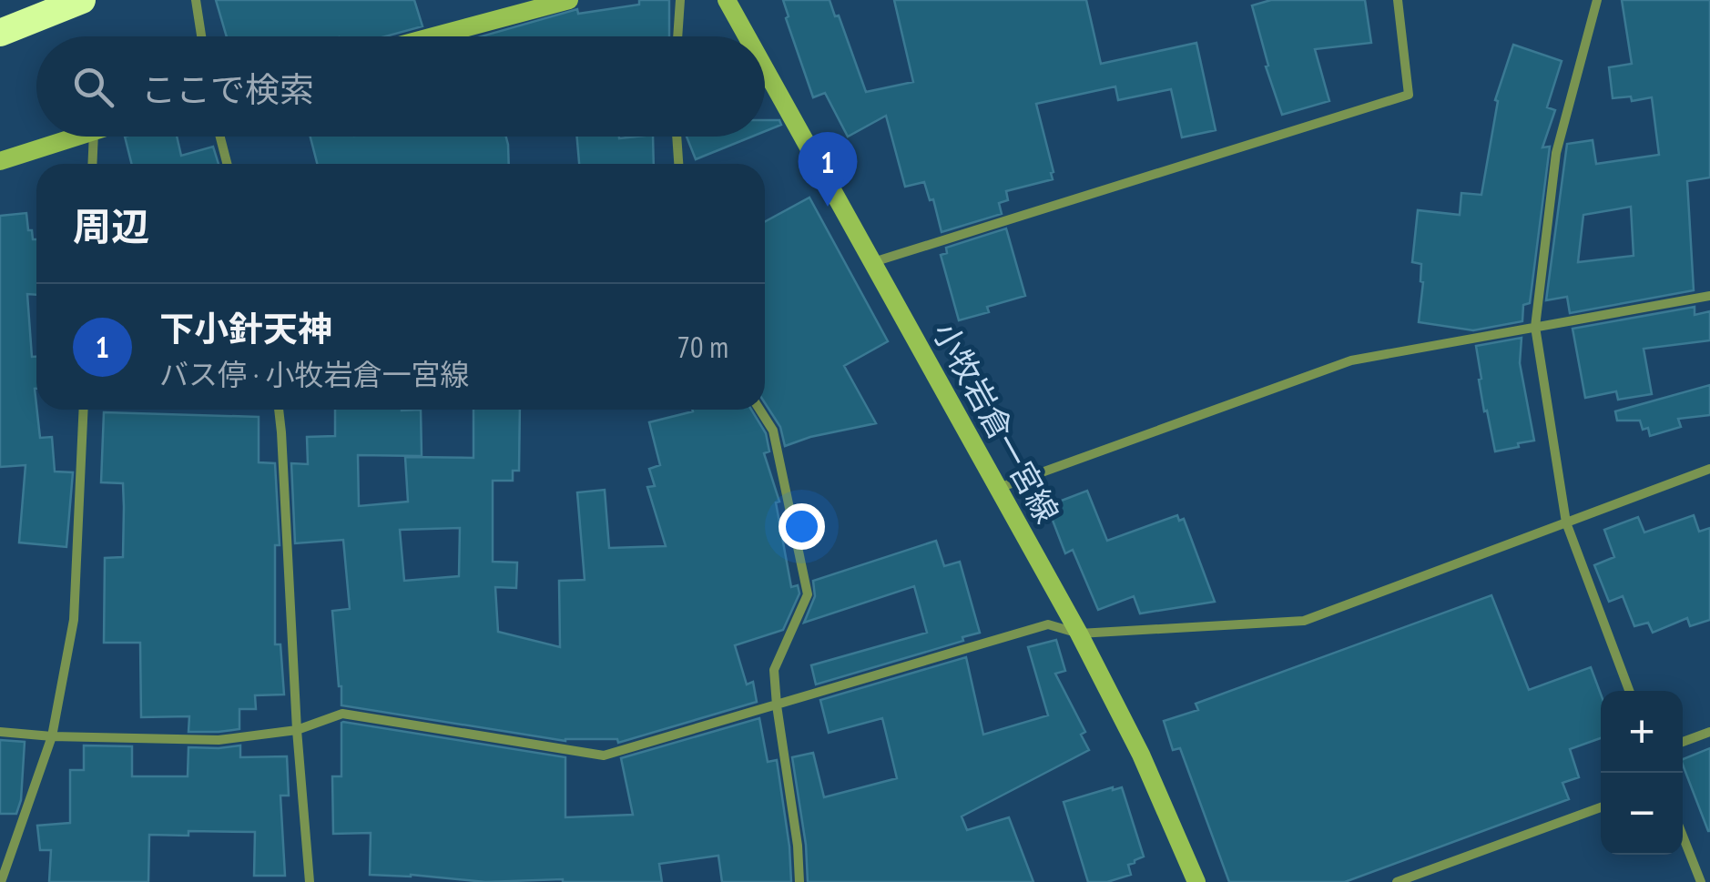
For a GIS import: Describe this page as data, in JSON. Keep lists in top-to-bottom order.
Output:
{
  "streets": {
    "main road": ["小牧岩倉一宮線"]
  },
  "page": {
    "search": "ここで検索",
    "pins": "1",
    "heading": "周辺",
    "list": [
      {
        "mark": "1",
        "name": "下小針天神",
        "note": "バス停 · 小牧岩倉一宮線",
        "value": "70 m"
      }
    ],
    "map_buttons": ["+", "−"]
  }
}
